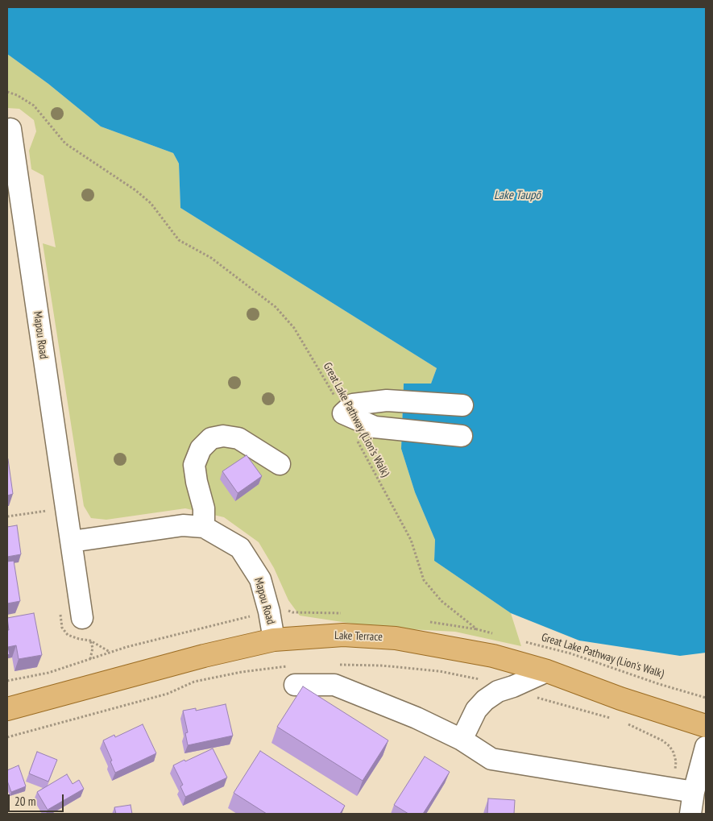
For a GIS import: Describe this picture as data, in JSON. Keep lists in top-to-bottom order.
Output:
{
  "streets": {
    "main road": ["Lake Terrace"],
    "street": ["Mapou Road"],
    "path": ["Great Lake Pathway (Lion's Walk)"]
  },
  "crossings": [
    ["Mapou Road", "Lake Terrace"]
  ],
  "water": ["Lake Taupō"],
  "scale_bar": "20 m"
}
